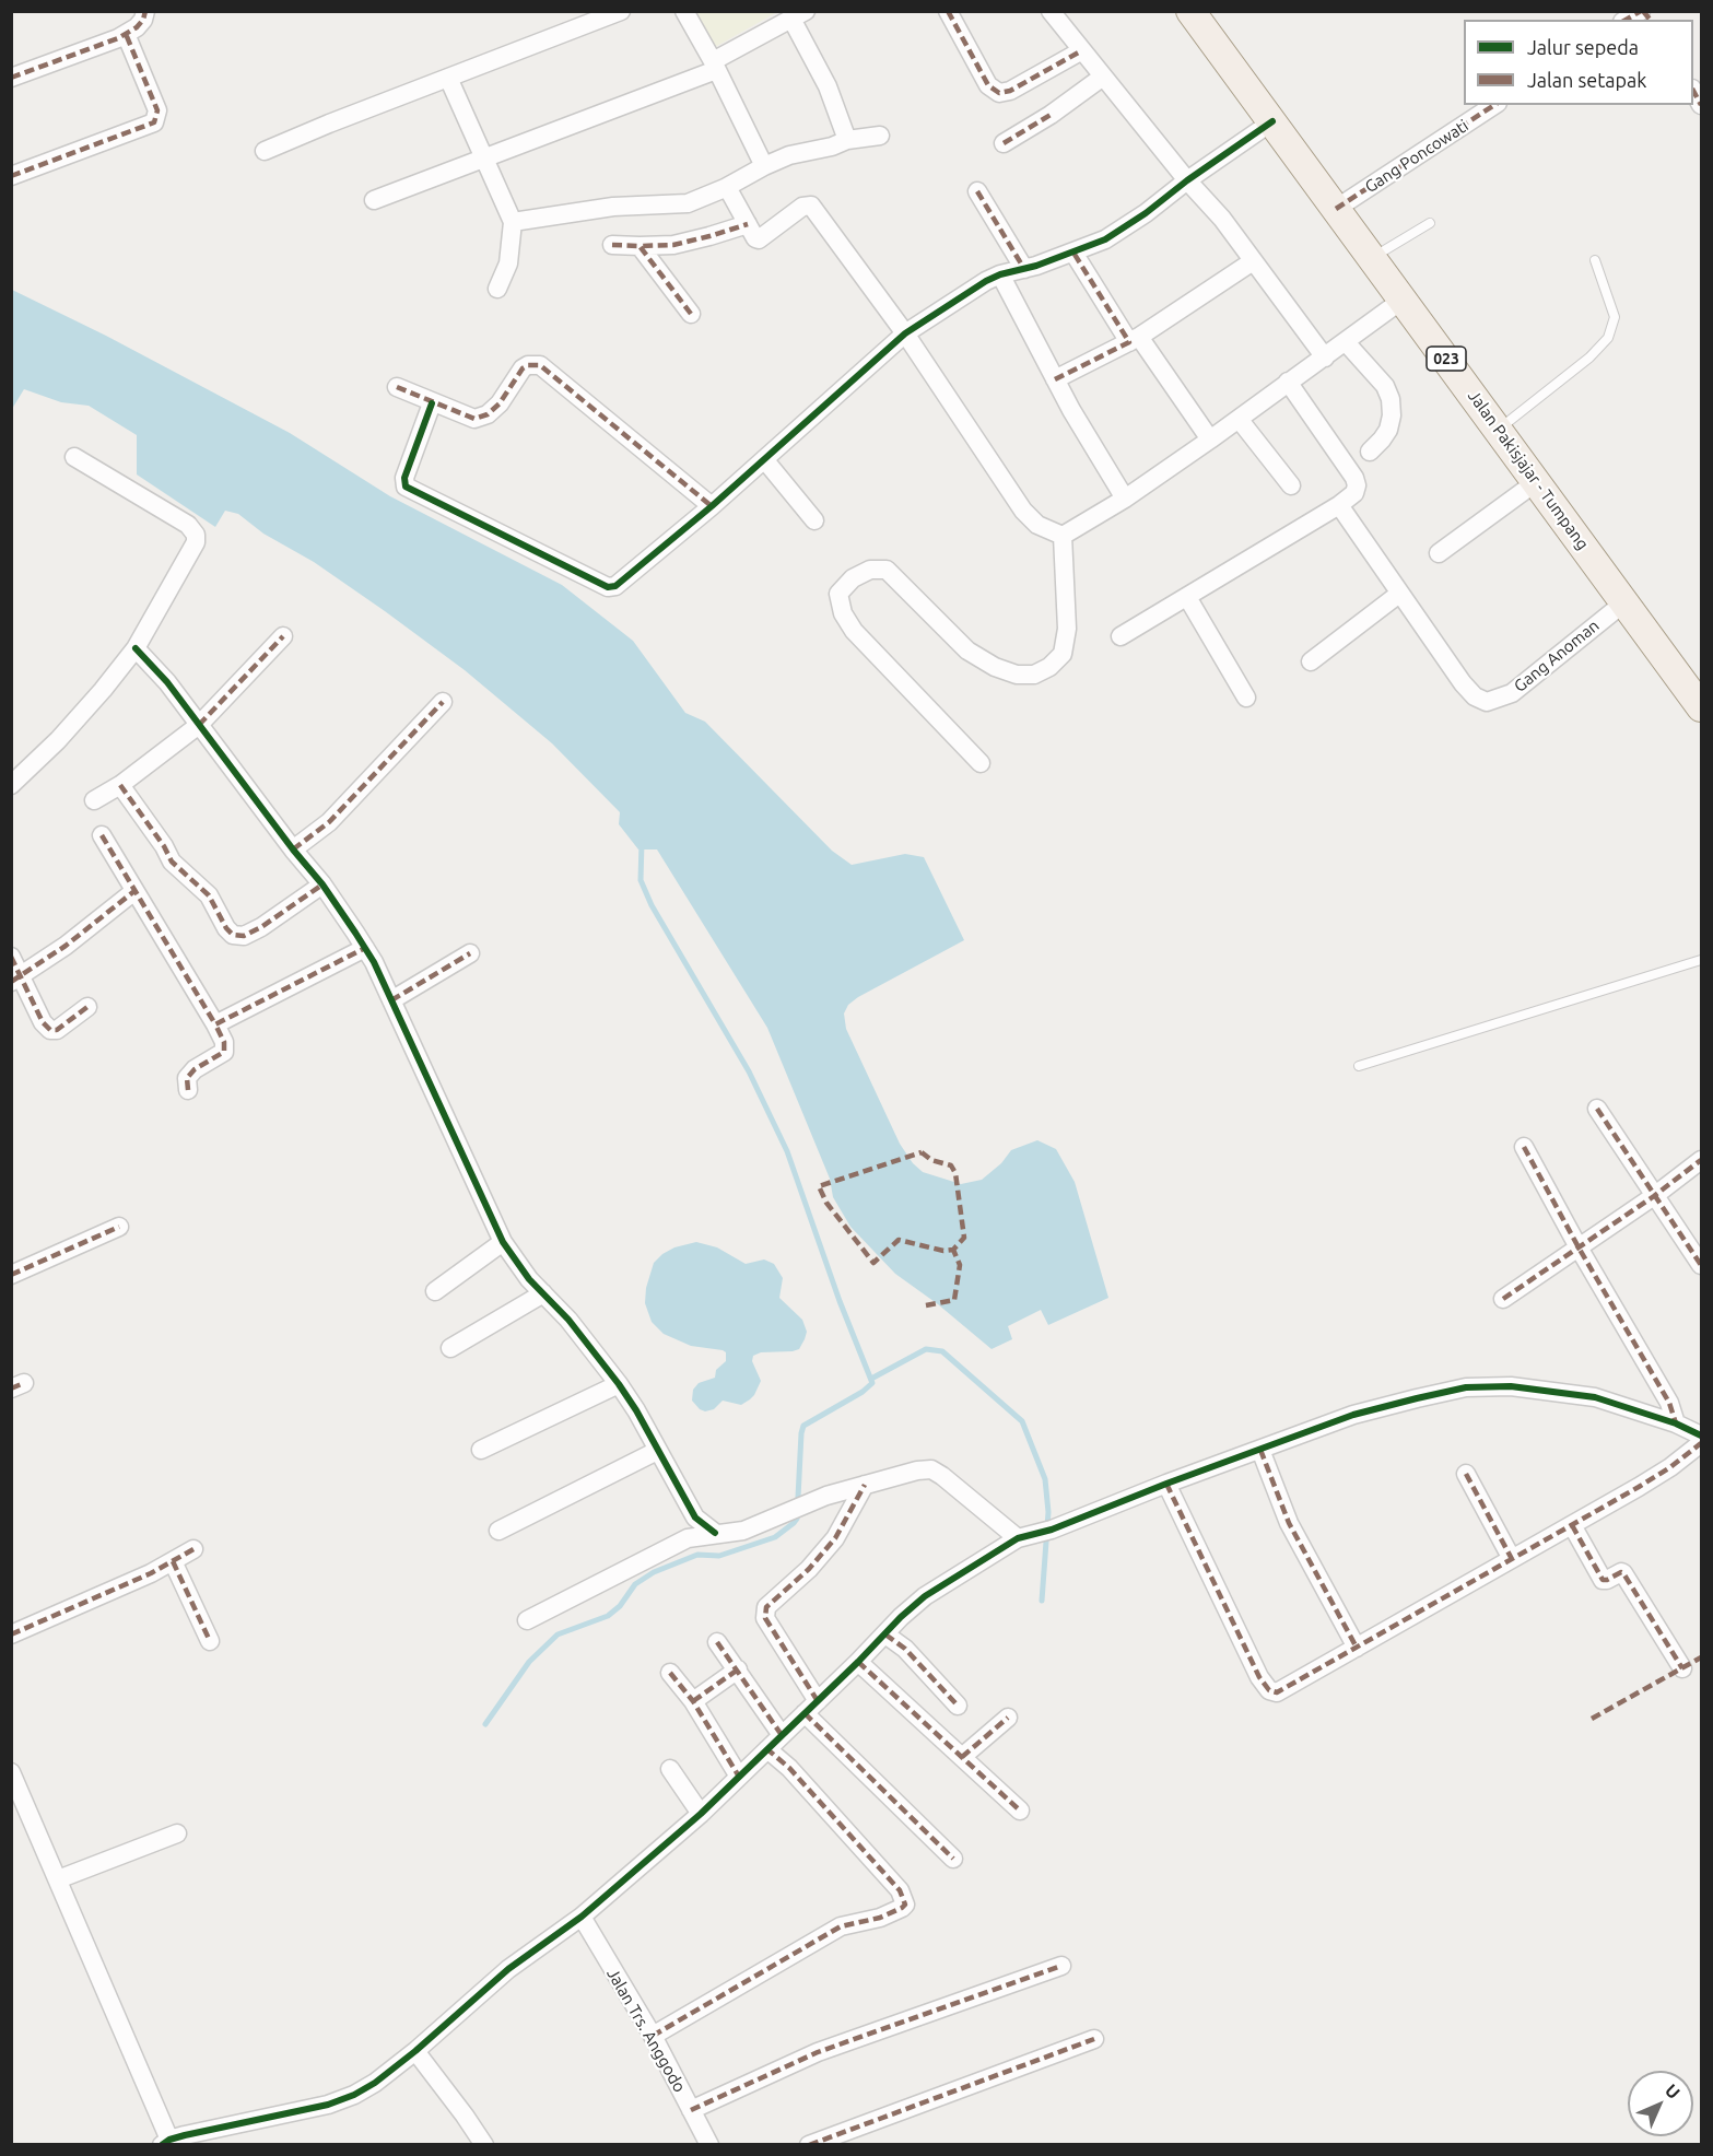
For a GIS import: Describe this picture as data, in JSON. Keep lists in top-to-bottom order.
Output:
{
  "streets": {
    "main road": ["023", "Jalan Pakisjajar - Tumpang"],
    "street": ["Gang Poncowati", "Gang Anoman", "Jalan Trs. Anggodo"]
  },
  "crossings": [
    ["Gang Poncowati", "Jalan Pakisjajar - Tumpang"],
    ["Jalan Pakisjajar - Tumpang", "Gang Anoman"]
  ],
  "legend": ["Jalur sepeda", "Jalan setapak"],
  "north": "top right"
}
